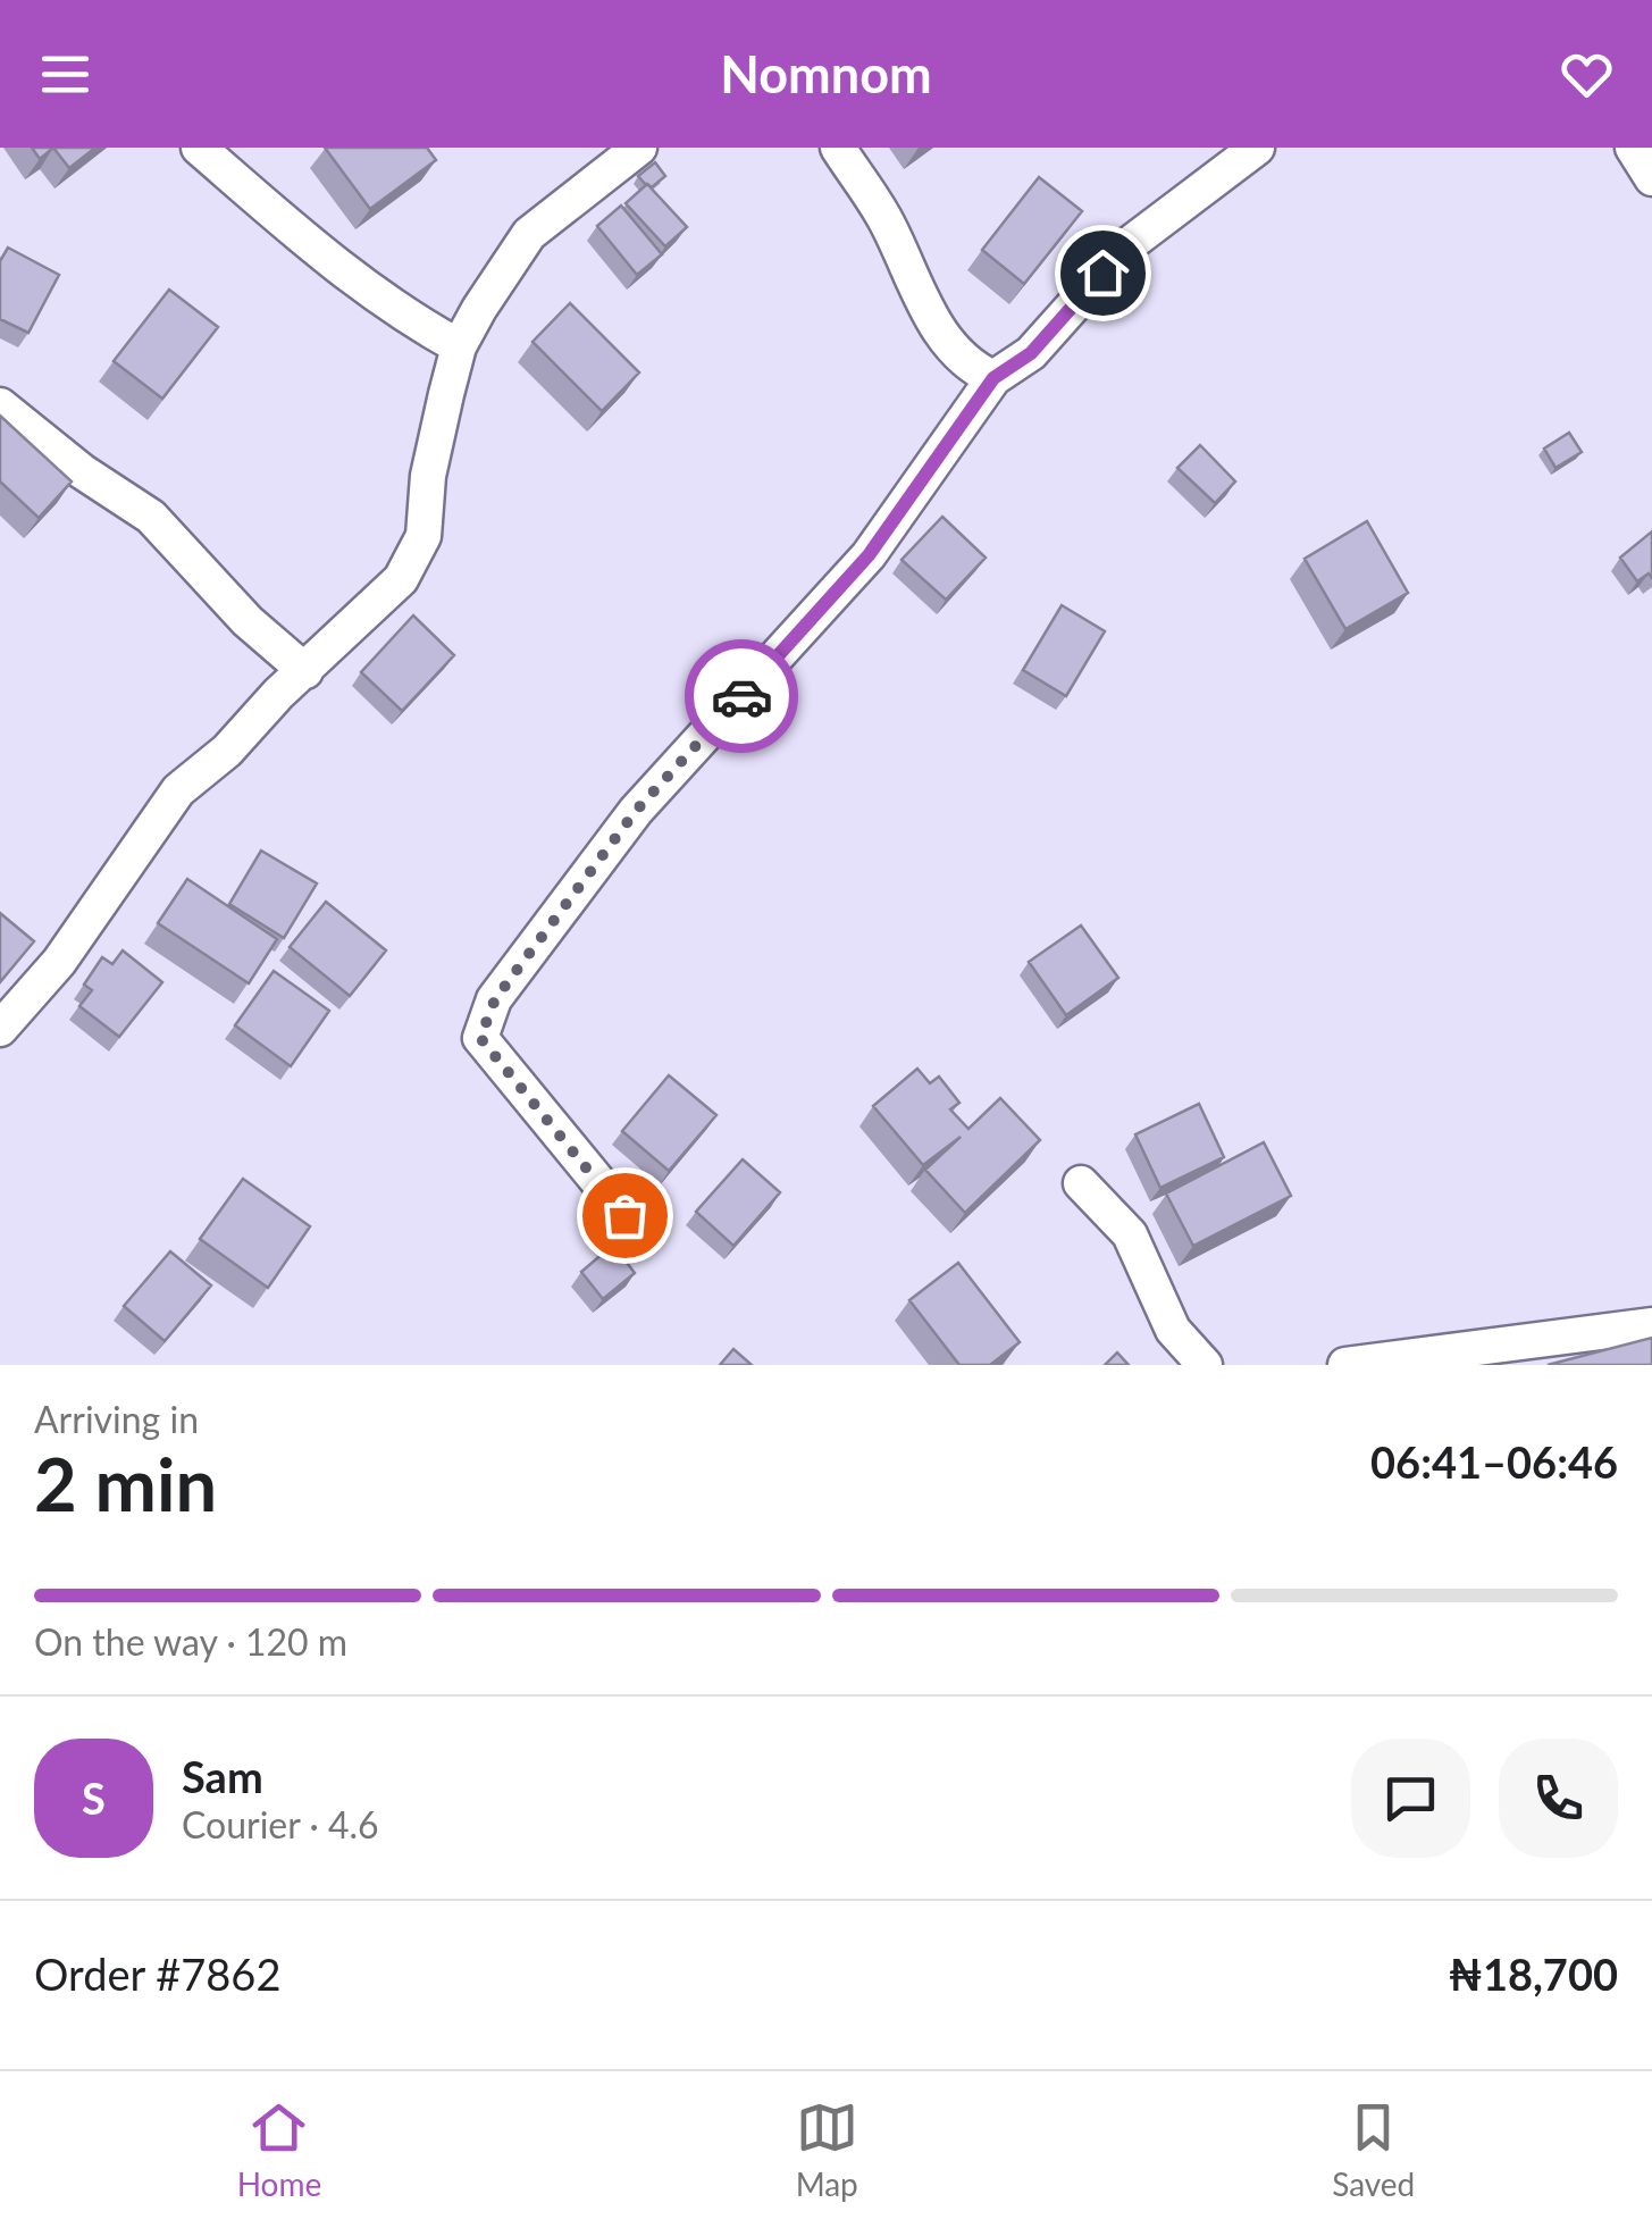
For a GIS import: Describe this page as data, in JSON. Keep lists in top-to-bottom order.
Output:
{
  "page": {
    "header": "Nomnom",
    "heading": ["2 min", "Arriving in", "06:41–06:46"],
    "panel": [
      "Sam",
      "Courier · 4.6",
      "Order #7862",
      "₦18,700"
    ],
    "bar": "On the way · 120 m",
    "round": "S",
    "tabs": ["Home", "Map", "Saved"]
  }
}
